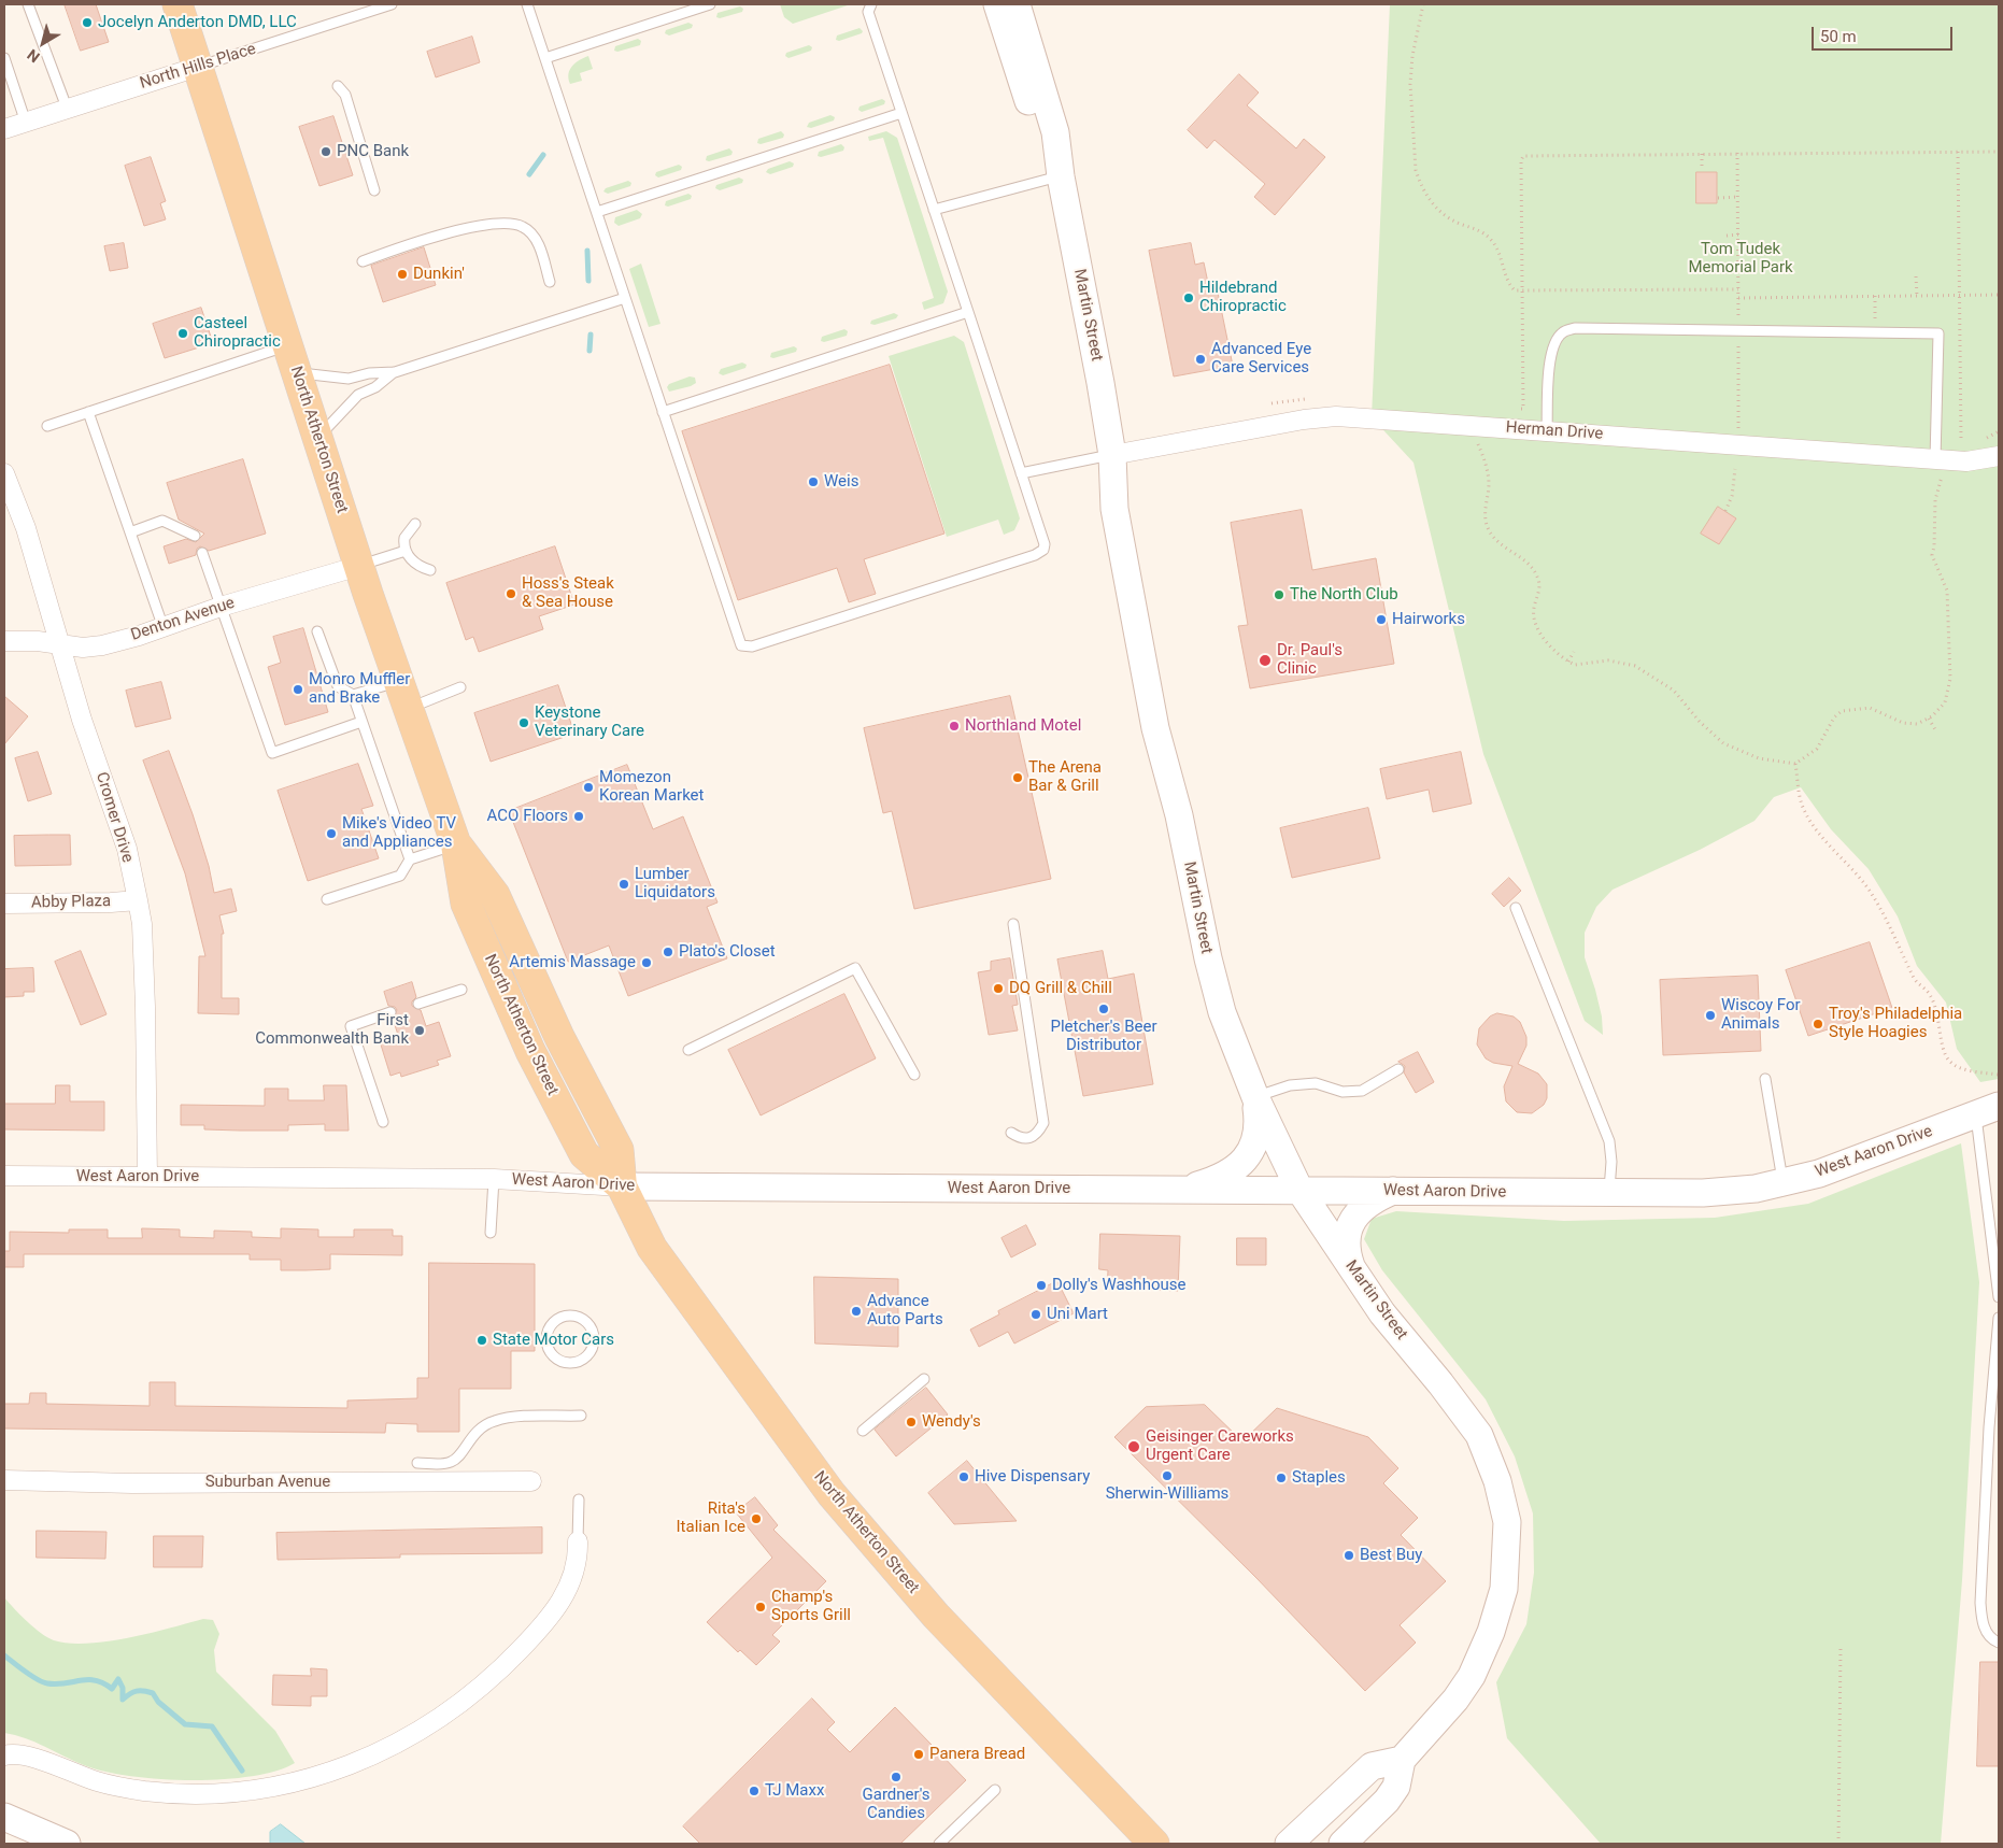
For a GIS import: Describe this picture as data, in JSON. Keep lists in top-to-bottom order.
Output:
{
  "streets": {
    "main road": ["North Atherton Street"],
    "street": [
      "North Hills Place",
      "Martin Street",
      "Herman Drive",
      "Denton Avenue",
      "Cromer Drive",
      "Abby Plaza",
      "West Aaron Drive",
      "Suburban Avenue"
    ]
  },
  "crossings": [
    ["North Hills Place", "North Atherton Street"],
    ["Martin Street", "Herman Drive"],
    ["Martin Street", "West Aaron Drive"],
    ["North Atherton Street", "Denton Avenue"],
    ["North Atherton Street", "West Aaron Drive"],
    ["Denton Avenue", "Cromer Drive"],
    ["Cromer Drive", "Abby Plaza"],
    ["Cromer Drive", "West Aaron Drive"]
  ],
  "parks": ["Tom Tudek Memorial Park"],
  "places": [
    "Jocelyn Anderton DMD, LLC",
    "PNC Bank",
    "Dunkin'",
    "Hildebrand Chiropractic",
    "Casteel Chiropractic",
    "Advanced Eye Care Services",
    "Weis",
    "Hoss's Steak & Sea House",
    "The North Club",
    "Hairworks",
    "Dr. Paul's Clinic",
    "Monro Muffler and Brake",
    "Keystone Veterinary Care",
    "Northland Motel",
    "The Arena Bar & Grill",
    "Momezon Korean Market",
    "ACO Floors",
    "Mike's Video TV and Appliances",
    "Lumber Liquidators",
    "Plato's Closet",
    "Artemis Massage",
    "DQ Grill & Chill",
    "Pletcher's Beer Distributor",
    "Wiscoy For Animals",
    "Troy's Philadelphia Style Hoagies",
    "First Commonwealth Bank",
    "Dolly's Washhouse",
    "Advance Auto Parts",
    "Uni Mart",
    "State Motor Cars",
    "Wendy's",
    "Geisinger Careworks Urgent Care",
    "Sherwin-Williams",
    "Hive Dispensary",
    "Staples",
    "Rita's Italian Ice",
    "Best Buy",
    "Champ's Sports Grill",
    "Panera Bread",
    "Gardner's Candies",
    "TJ Maxx"
  ],
  "scale_bar": "50 m",
  "north": "bottom left"
}
